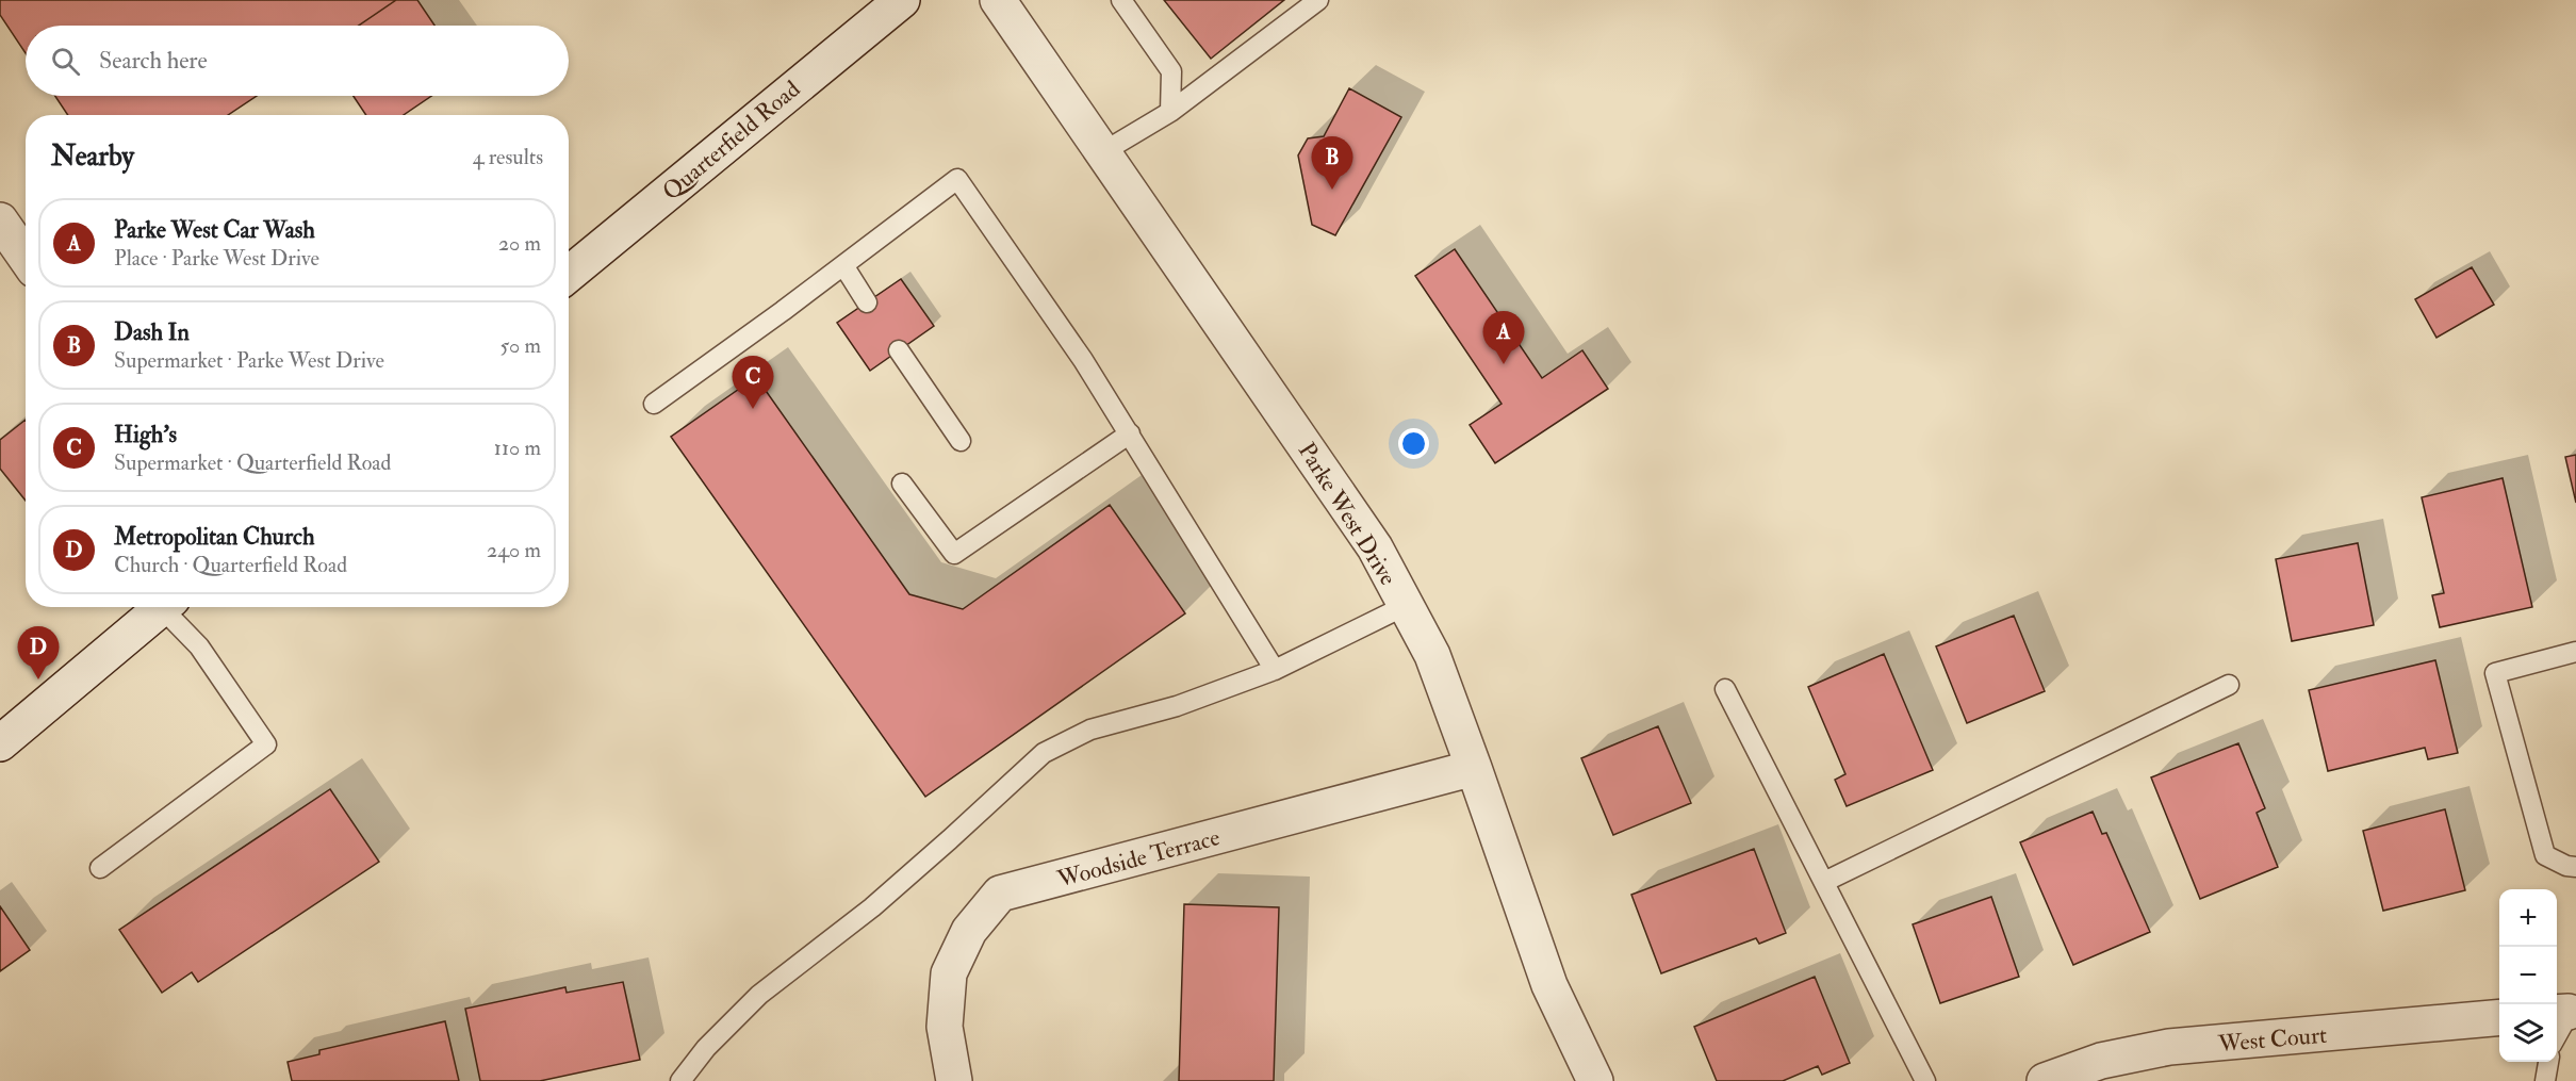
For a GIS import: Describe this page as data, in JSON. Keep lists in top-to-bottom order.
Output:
{
  "streets": {
    "street": [
      "Quarterfield Road",
      "Parke West Drive",
      "Woodside Terrace",
      "West Court"
    ]
  },
  "crossings": [
    ["Parke West Drive", "Woodside Terrace"]
  ],
  "page": {
    "search": "Search here",
    "heading": ["Nearby", "4 results"],
    "pins": [
      "B",
      "A",
      "C",
      "D"
    ],
    "list": [
      {
        "mark": "A",
        "name": "Parke West Car Wash",
        "note": "Place · Parke West Drive",
        "value": "20 m"
      },
      {
        "mark": "B",
        "name": "Dash In",
        "note": "Supermarket · Parke West Drive",
        "value": "50 m"
      },
      {
        "mark": "C",
        "name": "High's",
        "note": "Supermarket · Quarterfield Road",
        "value": "110 m"
      },
      {
        "mark": "D",
        "name": "Metropolitan Church",
        "note": "Church · Quarterfield Road",
        "value": "240 m"
      }
    ],
    "map_buttons": ["+", "−"]
  }
}
